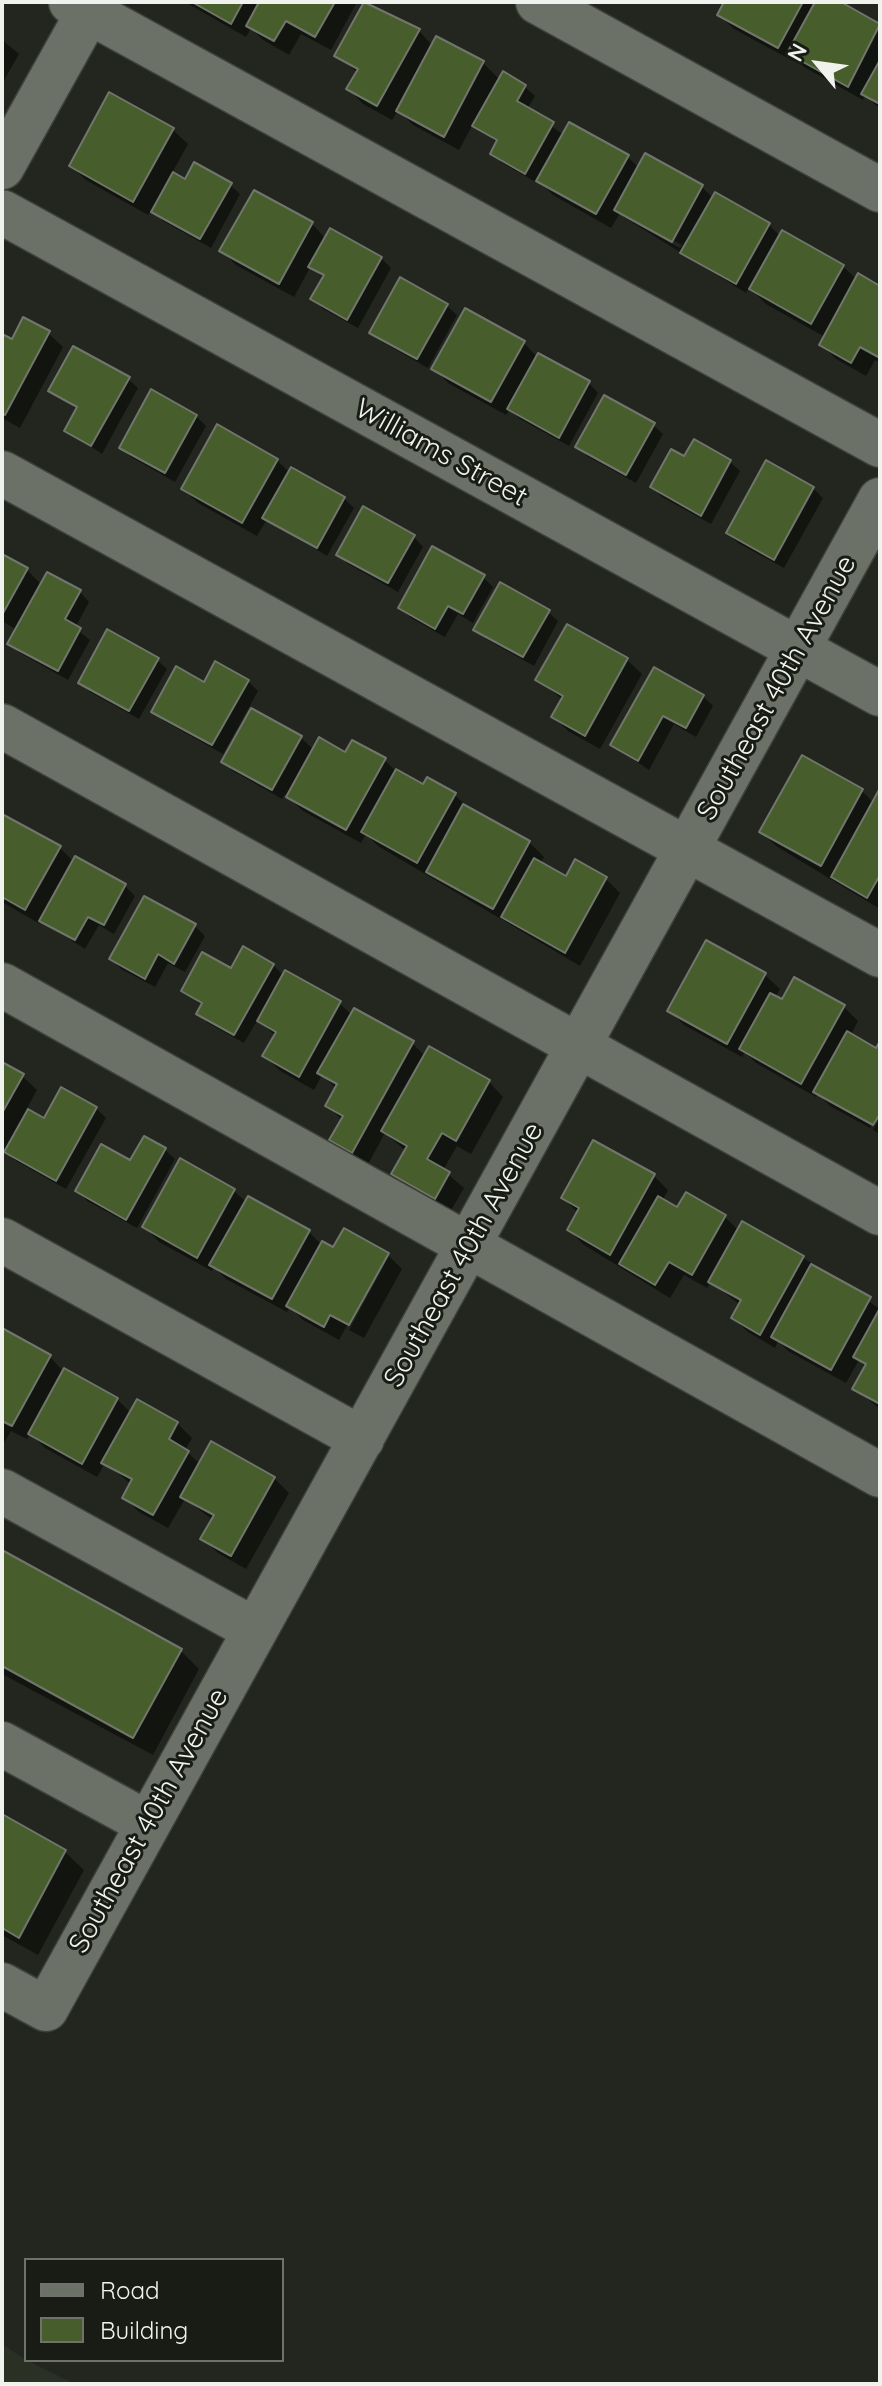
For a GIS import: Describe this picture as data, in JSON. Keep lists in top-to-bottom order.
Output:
{
  "streets": {
    "street": ["Williams Street", "Southeast 40th Avenue"]
  },
  "crossings": [
    ["Williams Street", "Southeast 40th Avenue"]
  ],
  "legend": ["Road", "Building"],
  "north": "top left"
}
